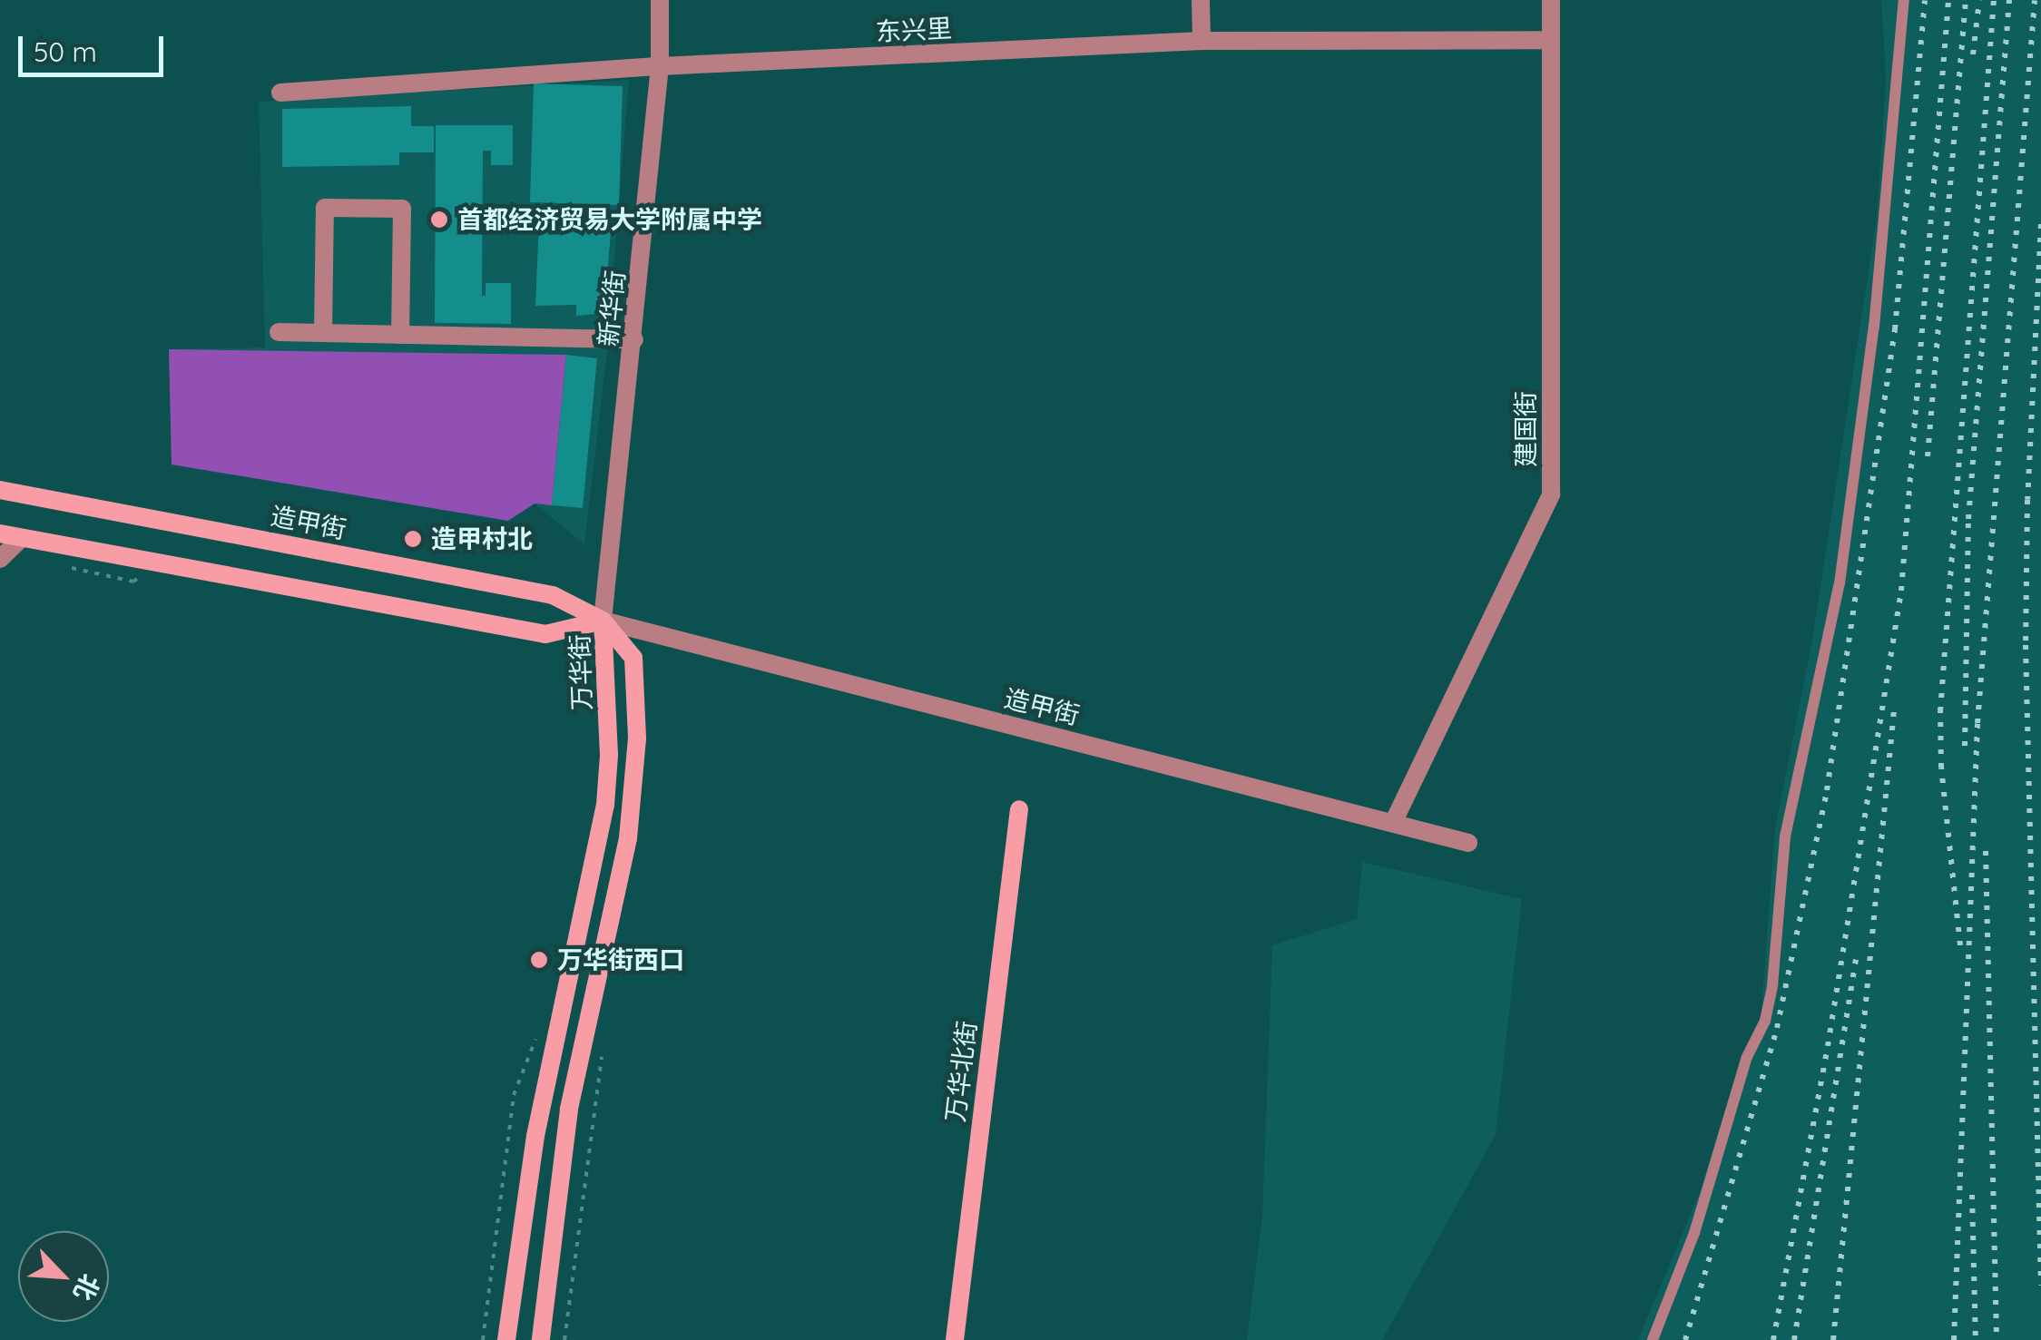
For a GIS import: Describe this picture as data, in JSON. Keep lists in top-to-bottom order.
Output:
{
  "streets": {
    "main road": ["造甲街", "万华街", "万华北街"],
    "street": ["东兴里", "新华街", "建国街"]
  },
  "crossings": [
    ["东兴里", "新华街"],
    ["东兴里", "建国街"],
    ["新华街", "造甲街"],
    ["新华街", "万华街"],
    ["建国街", "造甲街"],
    ["造甲街", "万华街"]
  ],
  "places": ["首都经济贸易大学附属中学", "造甲村北", "万华街西口"],
  "scale_bar": "50 m",
  "north": "bottom right"
}
